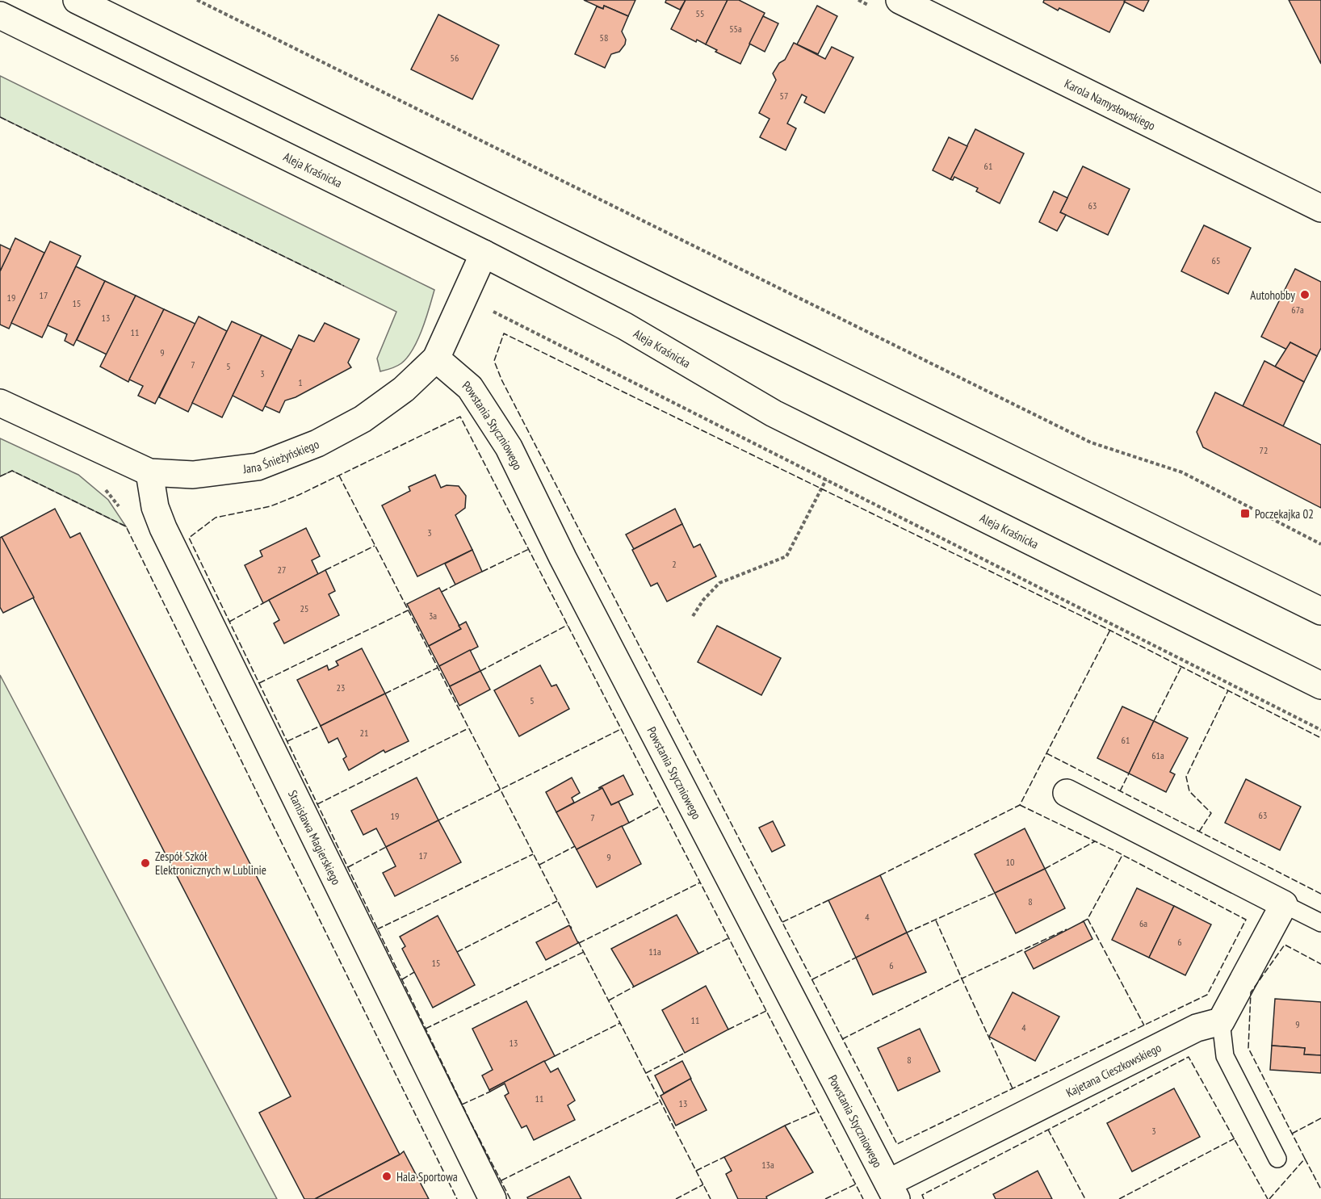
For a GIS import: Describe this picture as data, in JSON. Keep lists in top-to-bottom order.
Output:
{
  "streets": {
    "street": [
      "Karola Namysłowskiego",
      "Aleja Kraśnicka",
      "Powstania Styczniowego",
      "Jana Śnieżyńskiego",
      "Stanisława Magierskiego",
      "Kajetana Cieszkowskiego"
    ]
  },
  "crossings": [
    ["Aleja Kraśnicka", "Jana Śnieżyńskiego"],
    ["Powstania Styczniowego", "Jana Śnieżyńskiego"],
    ["Powstania Styczniowego", "Kajetana Cieszkowskiego"],
    ["Jana Śnieżyńskiego", "Stanisława Magierskiego"]
  ],
  "places": {
    "other": ["Autohobby", "Zespół Szkół Elektronicznych w Lublinie", "Hala Sportowa"],
    "transit": ["Poczekajka 02"]
  },
  "house_numbers": [
    "55",
    "55a",
    "58",
    "56",
    "57",
    "61",
    "63",
    "65",
    "17",
    "19",
    "15",
    "67a",
    "13",
    "11",
    "9",
    "7",
    "5",
    "3",
    "1",
    "72",
    "3",
    "2",
    "27",
    "25",
    "3a",
    "23",
    "5",
    "21",
    "61",
    "61a",
    "63",
    "19",
    "7",
    "17",
    "9",
    "10",
    "8",
    "4",
    "6a",
    "6",
    "11a",
    "15",
    "6",
    "11",
    "9",
    "4",
    "13",
    "8",
    "11",
    "13",
    "3",
    "13a"
  ]
}
